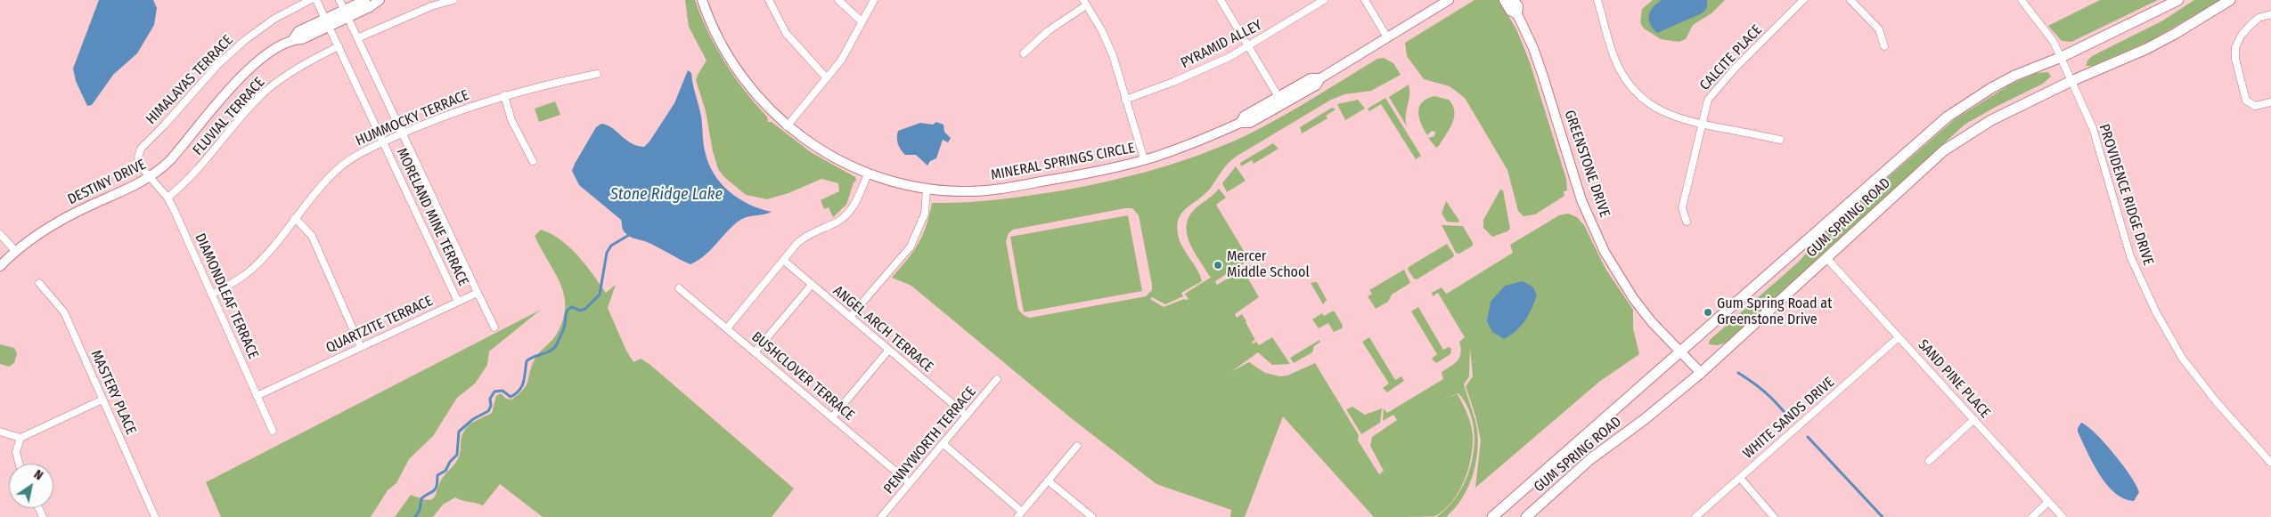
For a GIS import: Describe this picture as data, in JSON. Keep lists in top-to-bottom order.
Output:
{
  "streets": {
    "main road": ["GUM SPRING ROAD"],
    "street": [
      "PYRAMID ALLEY",
      "CALCITE PLACE",
      "HIMALAYAS TERRACE",
      "FLUVIAL TERRACE",
      "HUMMOCKY TERRACE",
      "MINERAL SPRINGS CIRCLE",
      "GREENSTONE DRIVE",
      "DESTINY DRIVE",
      "PROVIDENCE RIDGE DRIVE",
      "MORELAND MINE TERRACE",
      "DIAMONDLEAF TERRACE",
      "QUARTZITE TERRACE",
      "ANGEL ARCH TERRACE",
      "BUSHCLOVER TERRACE",
      "SAND PINE PLACE",
      "MASTERY PLACE",
      "WHITE SANDS DRIVE",
      "PENNYWORTH TERRACE"
    ]
  },
  "crossings": [
    ["HIMALAYAS TERRACE", "DESTINY DRIVE"],
    ["HIMALAYAS TERRACE", "DIAMONDLEAF TERRACE"],
    ["FLUVIAL TERRACE", "MORELAND MINE TERRACE"],
    ["FLUVIAL TERRACE", "DIAMONDLEAF TERRACE"],
    ["HUMMOCKY TERRACE", "MORELAND MINE TERRACE"],
    ["HUMMOCKY TERRACE", "DIAMONDLEAF TERRACE"],
    ["GREENSTONE DRIVE", "GUM SPRING ROAD"],
    ["DESTINY DRIVE", "MORELAND MINE TERRACE"],
    ["DESTINY DRIVE", "DIAMONDLEAF TERRACE"],
    ["PROVIDENCE RIDGE DRIVE", "GUM SPRING ROAD"],
    ["MORELAND MINE TERRACE", "QUARTZITE TERRACE"],
    ["GUM SPRING ROAD", "SAND PINE PLACE"],
    ["DIAMONDLEAF TERRACE", "QUARTZITE TERRACE"],
    ["ANGEL ARCH TERRACE", "PENNYWORTH TERRACE"],
    ["BUSHCLOVER TERRACE", "PENNYWORTH TERRACE"],
    ["SAND PINE PLACE", "WHITE SANDS DRIVE"]
  ],
  "water": ["Stone Ridge Lake"],
  "places": ["Mercer Middle School", "Gum Spring Road at Greenstone Drive"],
  "north": "top right"
}
